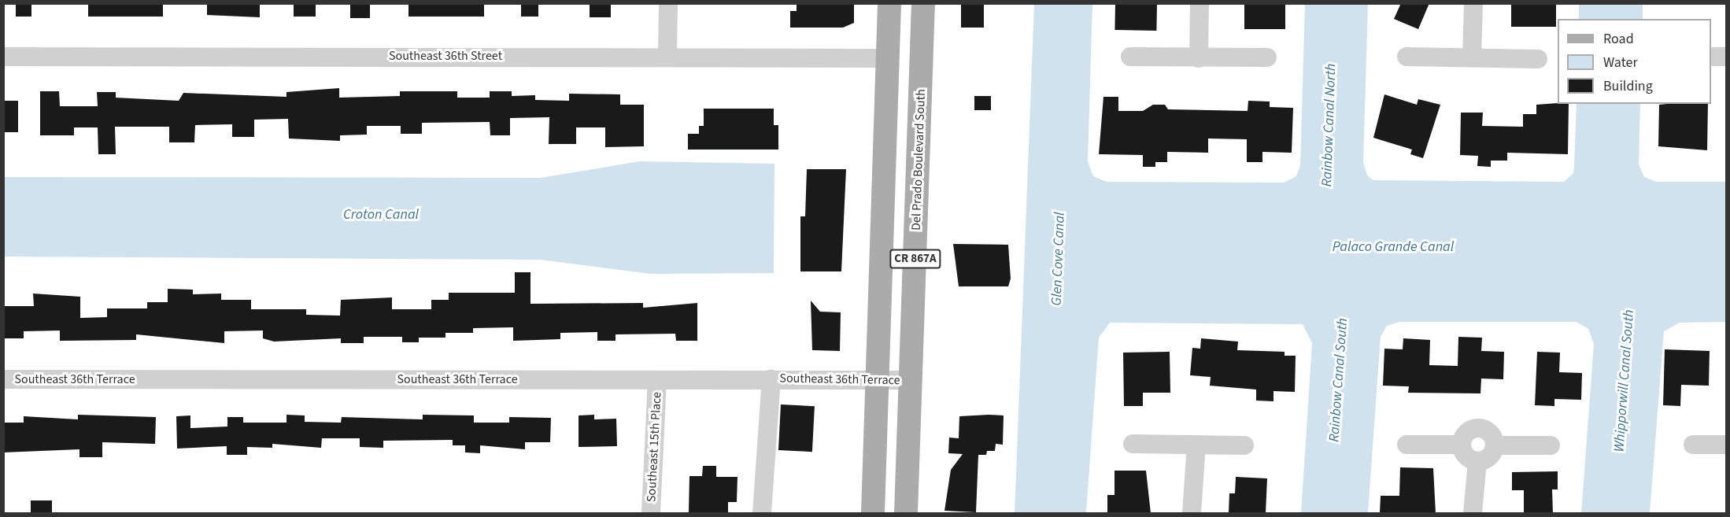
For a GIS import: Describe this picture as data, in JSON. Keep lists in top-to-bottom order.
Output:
{
  "streets": {
    "main road": ["Del Prado Boulevard South", "CR 867A"],
    "street": ["Southeast 36th Street", "Southeast 36th Terrace", "Southeast 15th Place"]
  },
  "crossings": [
    ["Southeast 36th Street", "CR 867A"],
    ["Del Prado Boulevard South", "Southeast 36th Terrace"],
    ["CR 867A", "Southeast 36th Terrace"],
    ["Southeast 36th Terrace", "Southeast 15th Place"]
  ],
  "water": [
    "Rainbow Canal North",
    "Croton Canal",
    "Palaco Grande Canal",
    "Glen Cove Canal",
    "Rainbow Canal South",
    "Whipporwill Canal South"
  ],
  "legend": ["Road", "Water", "Building"]
}
